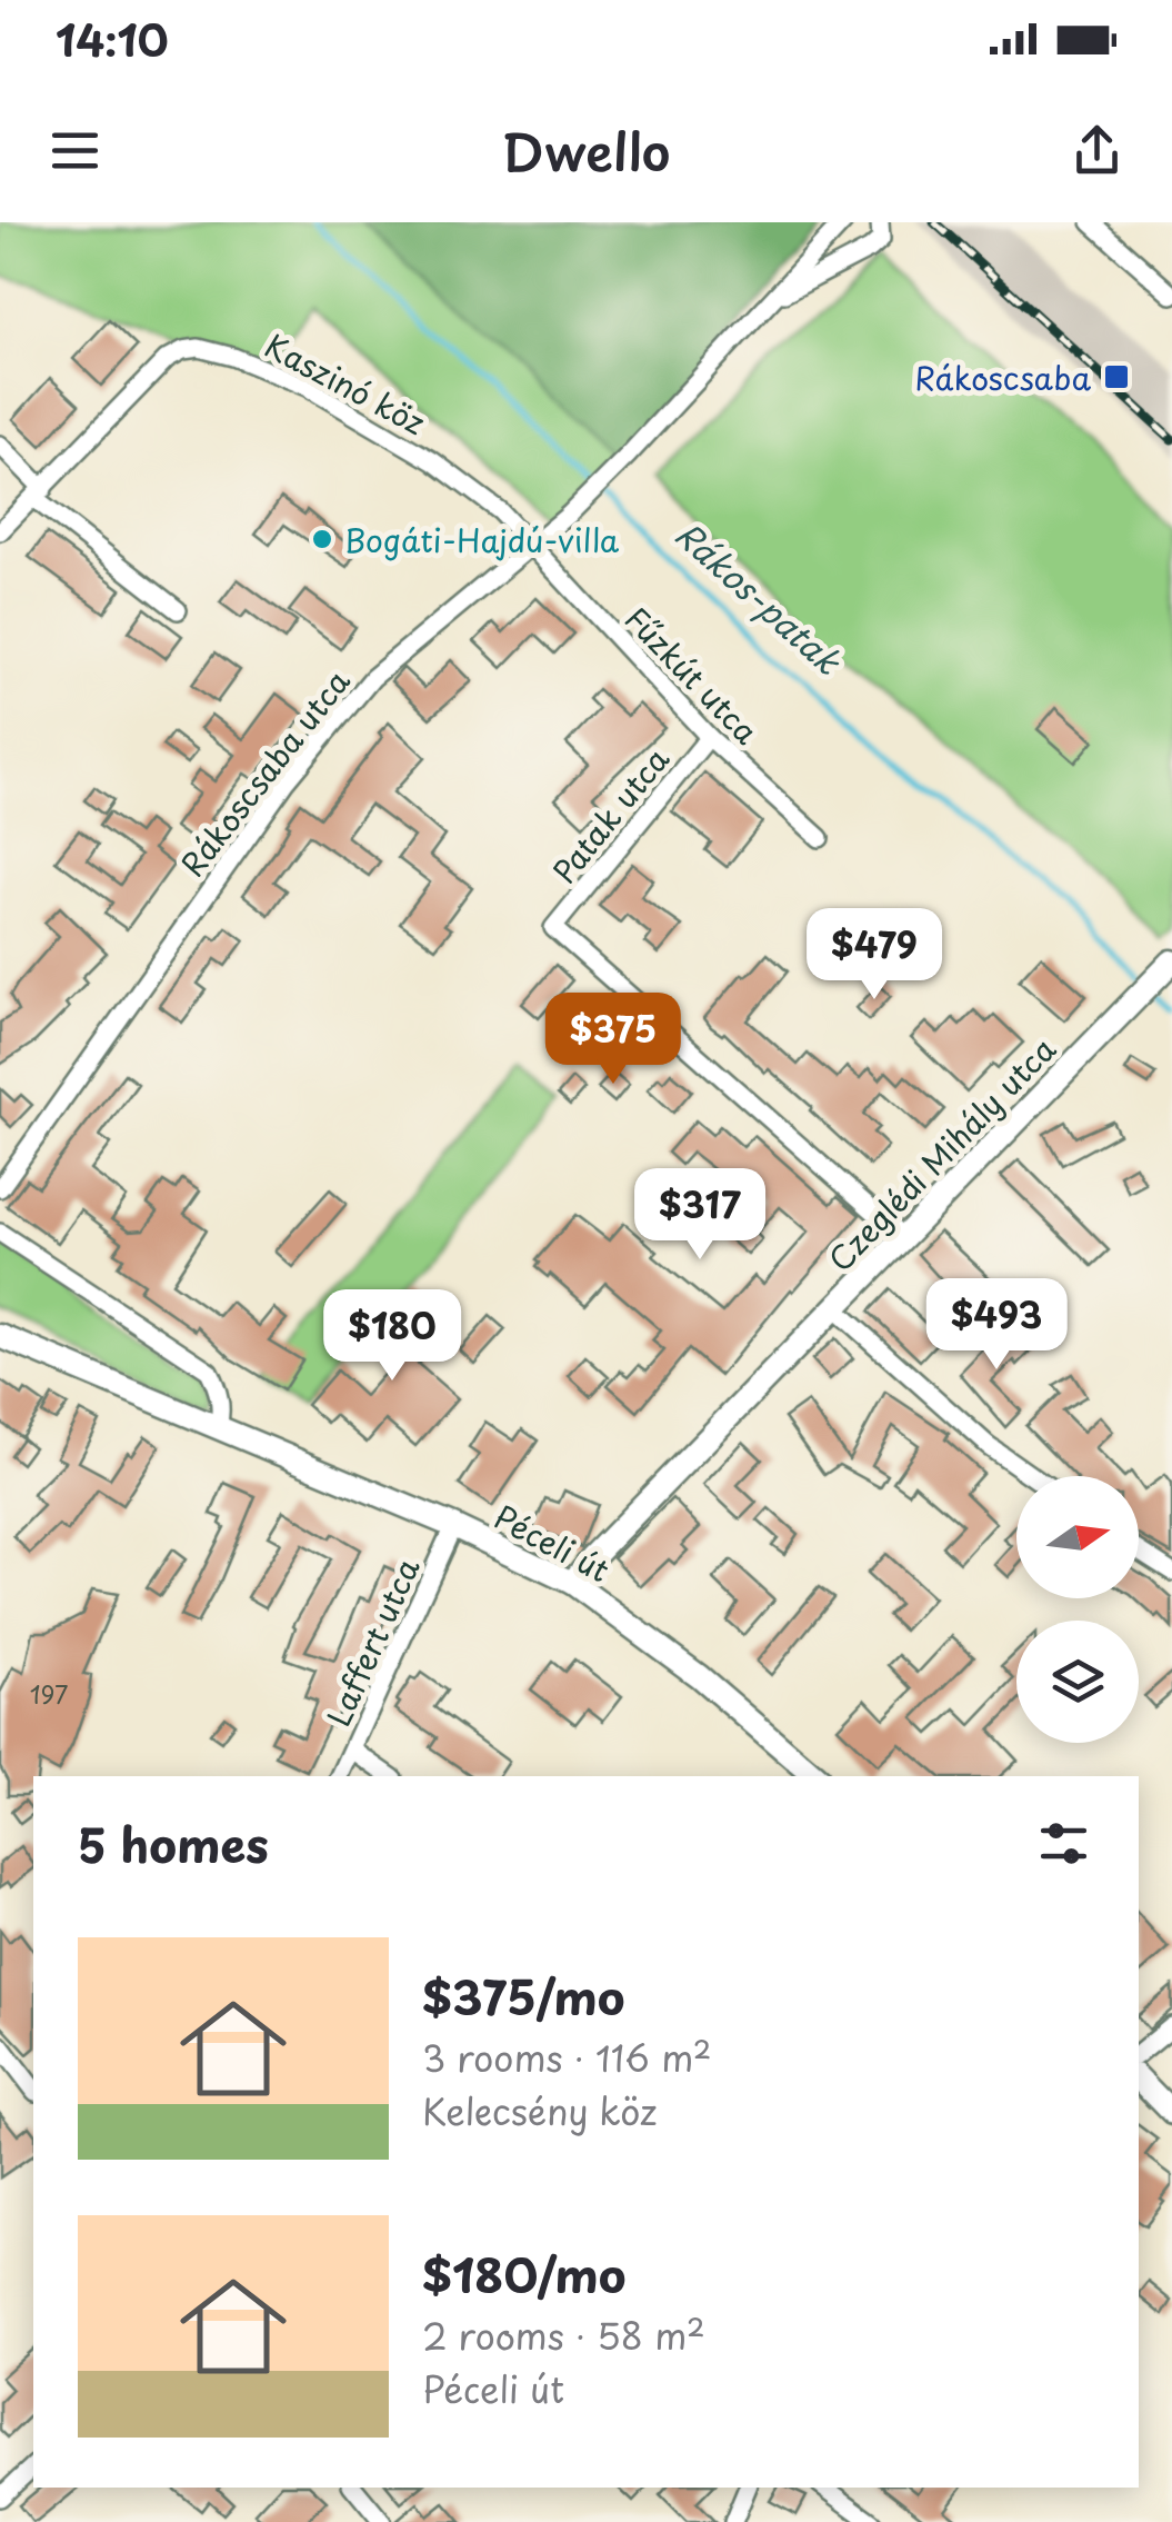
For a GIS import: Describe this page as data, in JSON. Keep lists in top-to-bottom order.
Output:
{
  "streets": {
    "main road": ["Czeglédi Mihály utca", "Péceli út"],
    "street": [
      "Kaszinó köz",
      "Fűzkút utca",
      "Rákoscsaba utca",
      "Patak utca",
      "Laffert utca"
    ]
  },
  "crossings": [
    ["Kaszinó köz", "Fűzkút utca"],
    ["Kaszinó köz", "Rákoscsaba utca"],
    ["Fűzkút utca", "Rákoscsaba utca"],
    ["Fűzkút utca", "Patak utca"],
    ["Patak utca", "Czeglédi Mihály utca"],
    ["Czeglédi Mihály utca", "Péceli út"],
    ["Péceli út", "Laffert utca"]
  ],
  "water": ["Rákos-patak"],
  "places": {
    "transit": ["Rákoscsaba"],
    "other": ["Bogáti-Hajdú-villa"]
  },
  "house_numbers": ["197"],
  "north": "right",
  "page": {
    "status": "14:10",
    "header": "Dwello",
    "price": [
      "$479",
      "$375",
      "$317",
      "$493",
      "$180"
    ],
    "heading": "5 homes",
    "list": [
      {
        "name": "$375/mo",
        "note": "3 rooms · 116 m² · Kelecsény köz"
      },
      {
        "name": "$180/mo",
        "note": "2 rooms · 58 m² · Péceli út"
      }
    ]
  }
}
